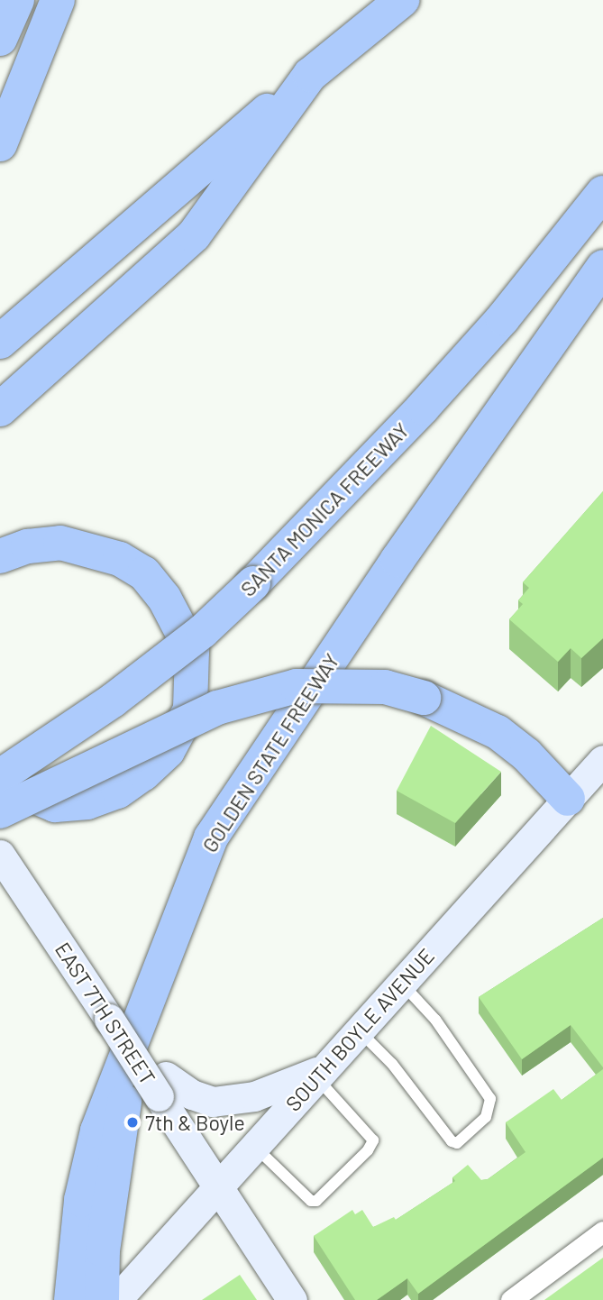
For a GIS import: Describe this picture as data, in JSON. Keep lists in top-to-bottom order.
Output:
{
  "streets": {
    "highway": ["SANTA MONICA FREEWAY", "GOLDEN STATE FREEWAY"],
    "main road": ["EAST 7TH STREET", "SOUTH BOYLE AVENUE"]
  },
  "crossings": [
    ["GOLDEN STATE FREEWAY", "EAST 7TH STREET"],
    ["EAST 7TH STREET", "SOUTH BOYLE AVENUE"]
  ],
  "places": ["7th & Boyle"]
}
